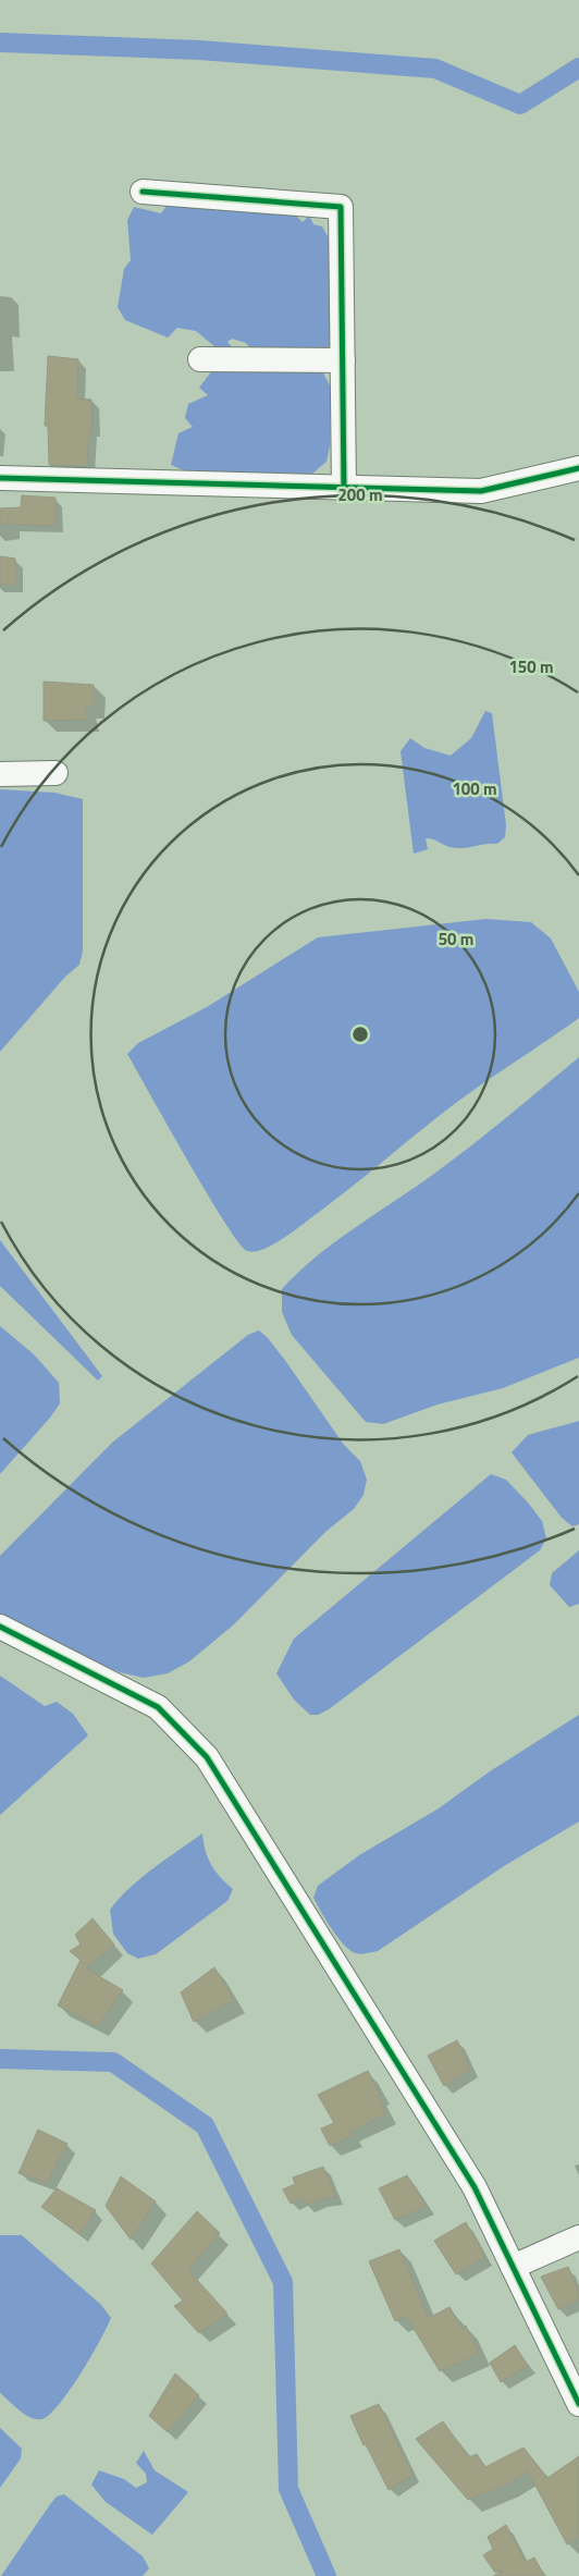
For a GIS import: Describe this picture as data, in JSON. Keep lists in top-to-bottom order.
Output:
{
  "rings": [
    "200 m",
    "150 m",
    "100 m",
    "50 m"
  ]
}
